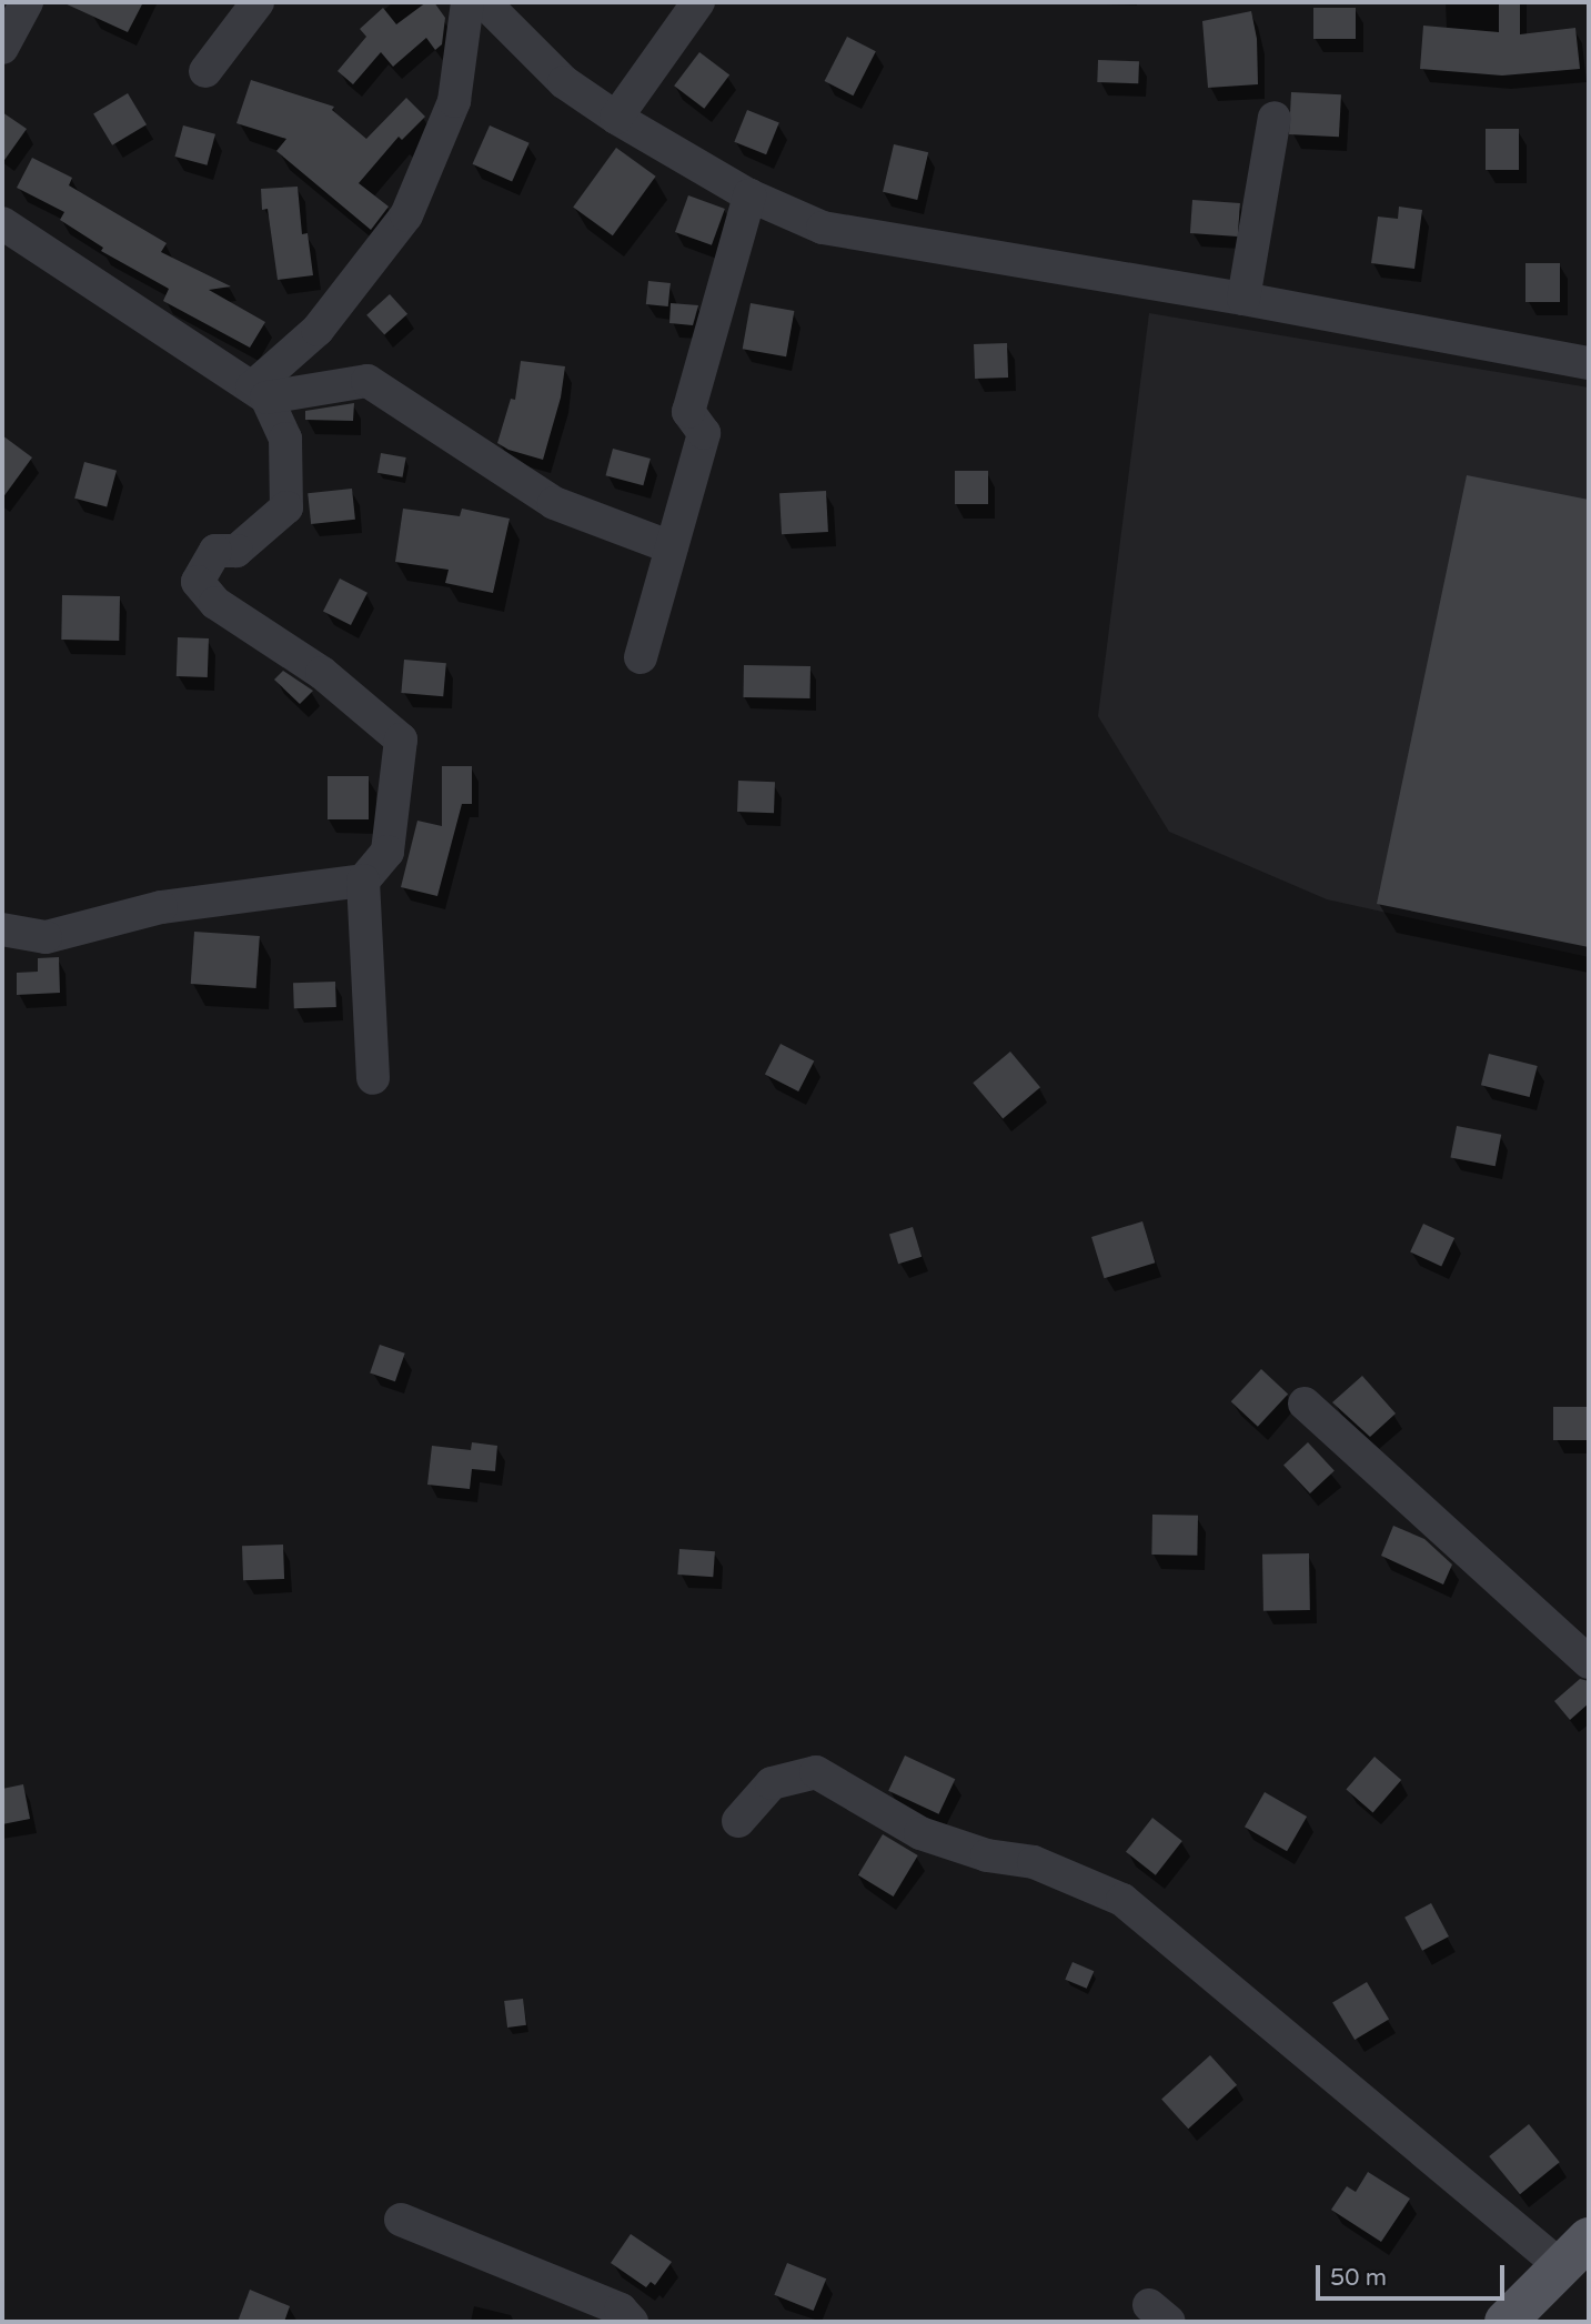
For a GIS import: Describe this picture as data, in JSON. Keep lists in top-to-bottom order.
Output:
{
  "scale_bar": "50 m"
}
